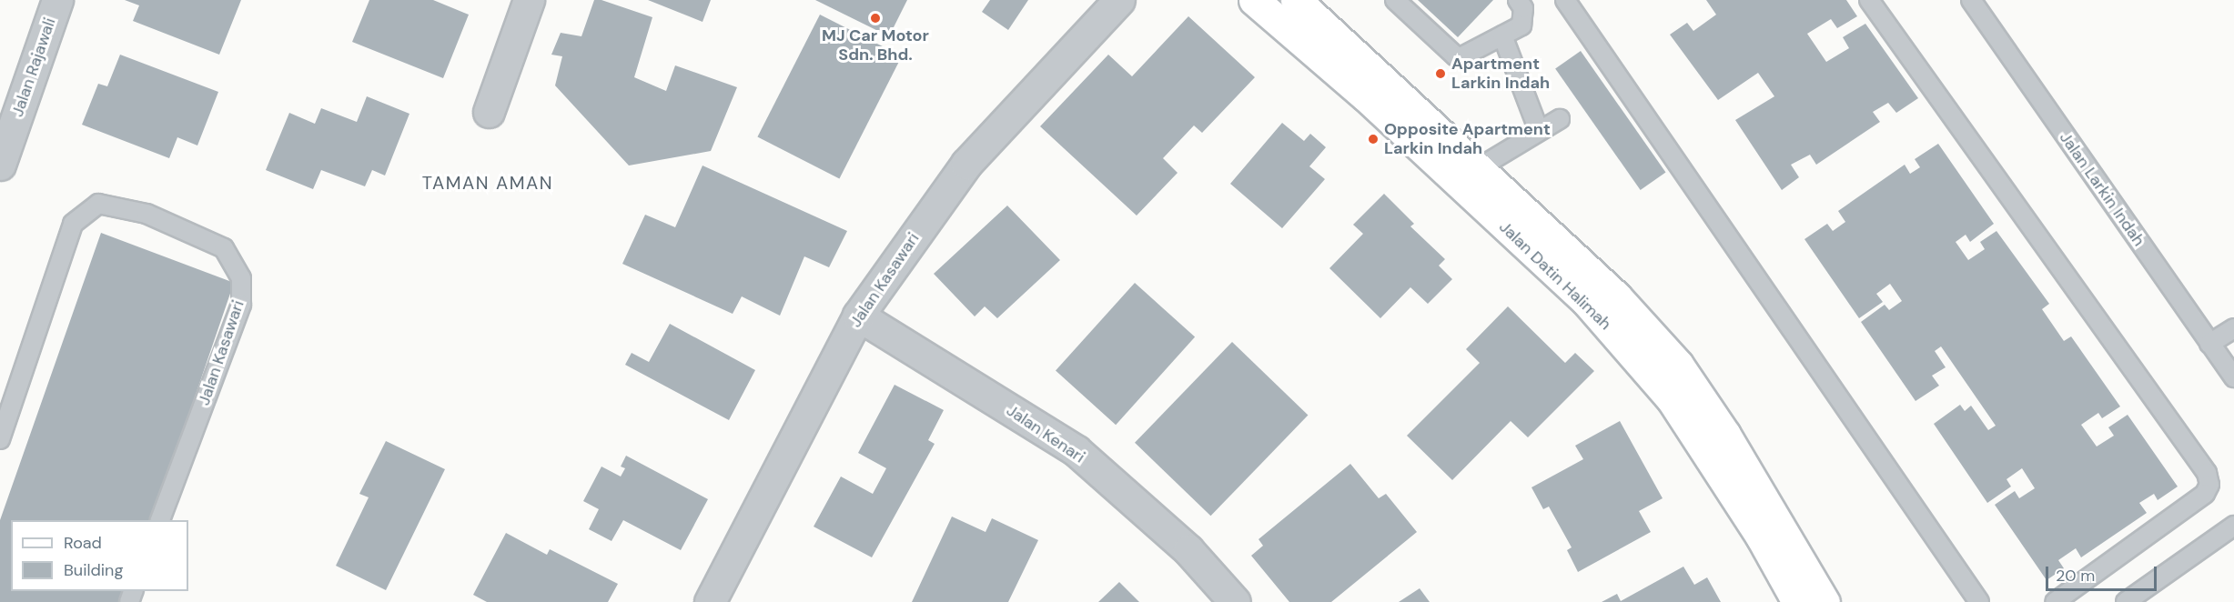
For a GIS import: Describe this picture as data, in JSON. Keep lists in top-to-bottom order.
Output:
{
  "streets": {
    "main road": ["Jalan Datin Halimah"],
    "street": ["Jalan Rajawali", "Jalan Kasawari", "Jalan Kenari"],
    "lane": ["Jalan Larkin Indah"]
  },
  "crossings": [
    ["Jalan Kasawari", "Jalan Kenari"]
  ],
  "districts": ["TAMAN AMAN"],
  "places": ["MJ Car Motor Sdn. Bhd.", "Apartment Larkin Indah", "Opposite Apartment Larkin Indah"],
  "legend": ["Road", "Building"],
  "scale_bar": "20 m"
}
